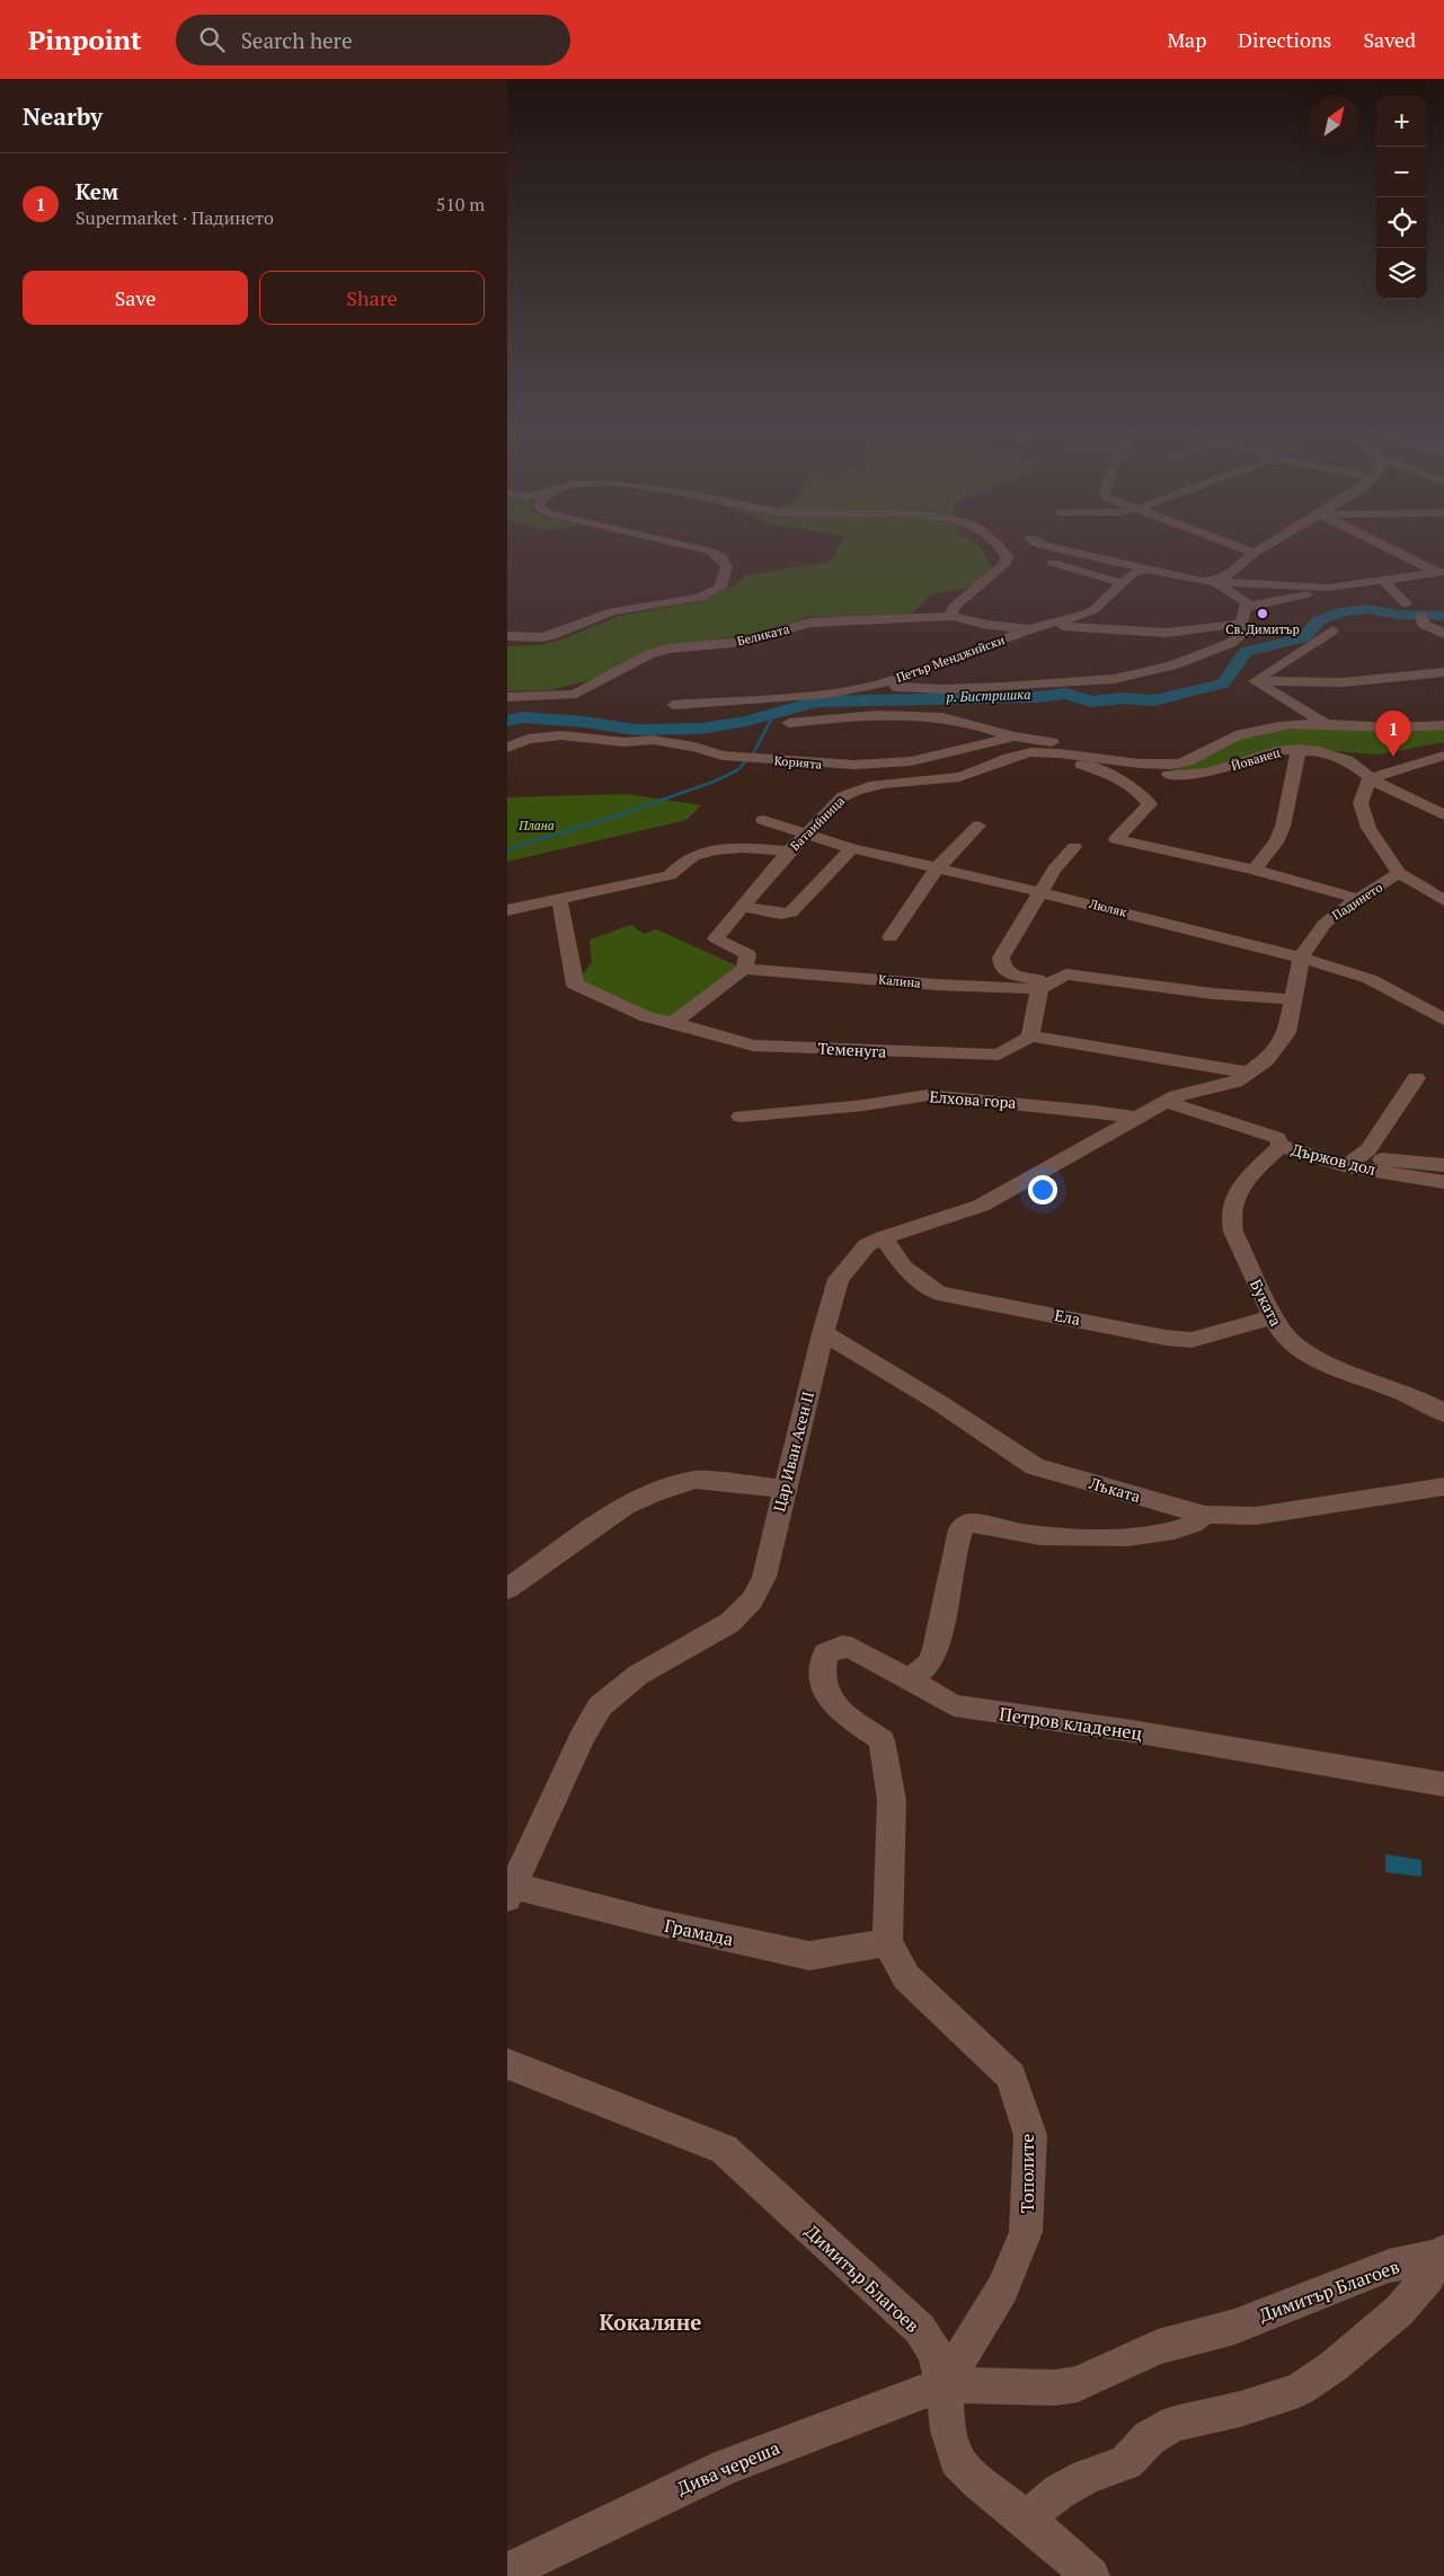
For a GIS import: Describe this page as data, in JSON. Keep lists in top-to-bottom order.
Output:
{
  "streets": {
    "street": [
      "Беликата",
      "Петър Менджийски",
      "Йованец",
      "Корията",
      "Батаийница",
      "Падинето",
      "Люляк",
      "Калина",
      "Теменуга",
      "Елхова гора",
      "Държов дол",
      "Буката",
      "Ела",
      "Цар Иван Асен II",
      "Лъката",
      "Петров кладенец",
      "Грамада",
      "Тополите",
      "Димитър Благоев",
      "Дива череша"
    ]
  },
  "crossings": [
    ["Беликата", "Петър Менджийски"],
    ["Йованец", "Корията"],
    ["Йованец", "Батаийница"],
    ["Йованец", "Падинето"],
    ["Корията", "Батаийница"],
    ["Батаийница", "Люляк"],
    ["Батаийница", "Калина"],
    ["Падинето", "Люляк"],
    ["Падинето", "Държов дол"],
    ["Падинето", "Цар Иван Асен II"],
    ["Елхова гора", "Цар Иван Асен II"],
    ["Държов дол", "Буката"],
    ["Държов дол", "Цар Иван Асен II"],
    ["Буката", "Ела"],
    ["Ела", "Цар Иван Асен II"],
    ["Цар Иван Асен II", "Лъката"],
    ["Цар Иван Асен II", "Грамада"],
    ["Петров кладенец", "Тополите"],
    ["Грамада", "Тополите"],
    ["Тополите", "Димитър Благоев"],
    ["Тополите", "Дива череша"],
    ["Димитър Благоев", "Дива череша"]
  ],
  "districts": ["Кокаляне"],
  "water": ["р. Бистришка"],
  "parks": ["Плана"],
  "places": ["Св. Димитър"],
  "north": "top right",
  "page": {
    "header": "Pinpoint",
    "search": "Search here",
    "nav": ["Map", "Directions", "Saved"],
    "heading": "Nearby",
    "map_buttons": ["+", "−"],
    "list": [
      {
        "mark": "1",
        "name": "Кем",
        "note": "Supermarket · Падинето",
        "value": "510 m"
      }
    ],
    "buttons": ["Save", "Share"],
    "pins": "1"
  }
}
